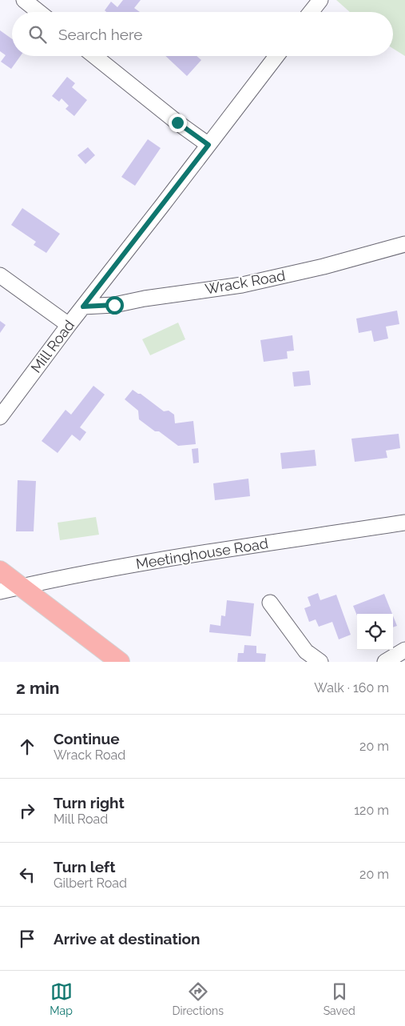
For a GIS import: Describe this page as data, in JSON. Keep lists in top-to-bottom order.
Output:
{
  "streets": {
    "street": ["Wrack Road", "Mill Road", "Meetinghouse Road"]
  },
  "crossings": [
    ["Wrack Road", "Mill Road"]
  ],
  "page": {
    "search": "Search here",
    "heading": ["2 min", "Walk · 160 m"],
    "list": [
      ["Continue", "Wrack Road", "20 m"],
      ["Turn right", "Mill Road", "120 m"],
      ["Turn left", "Gilbert Road", "20 m"],
      "Arrive at destination"
    ],
    "nav": ["Map", "Directions", "Saved"]
  }
}
